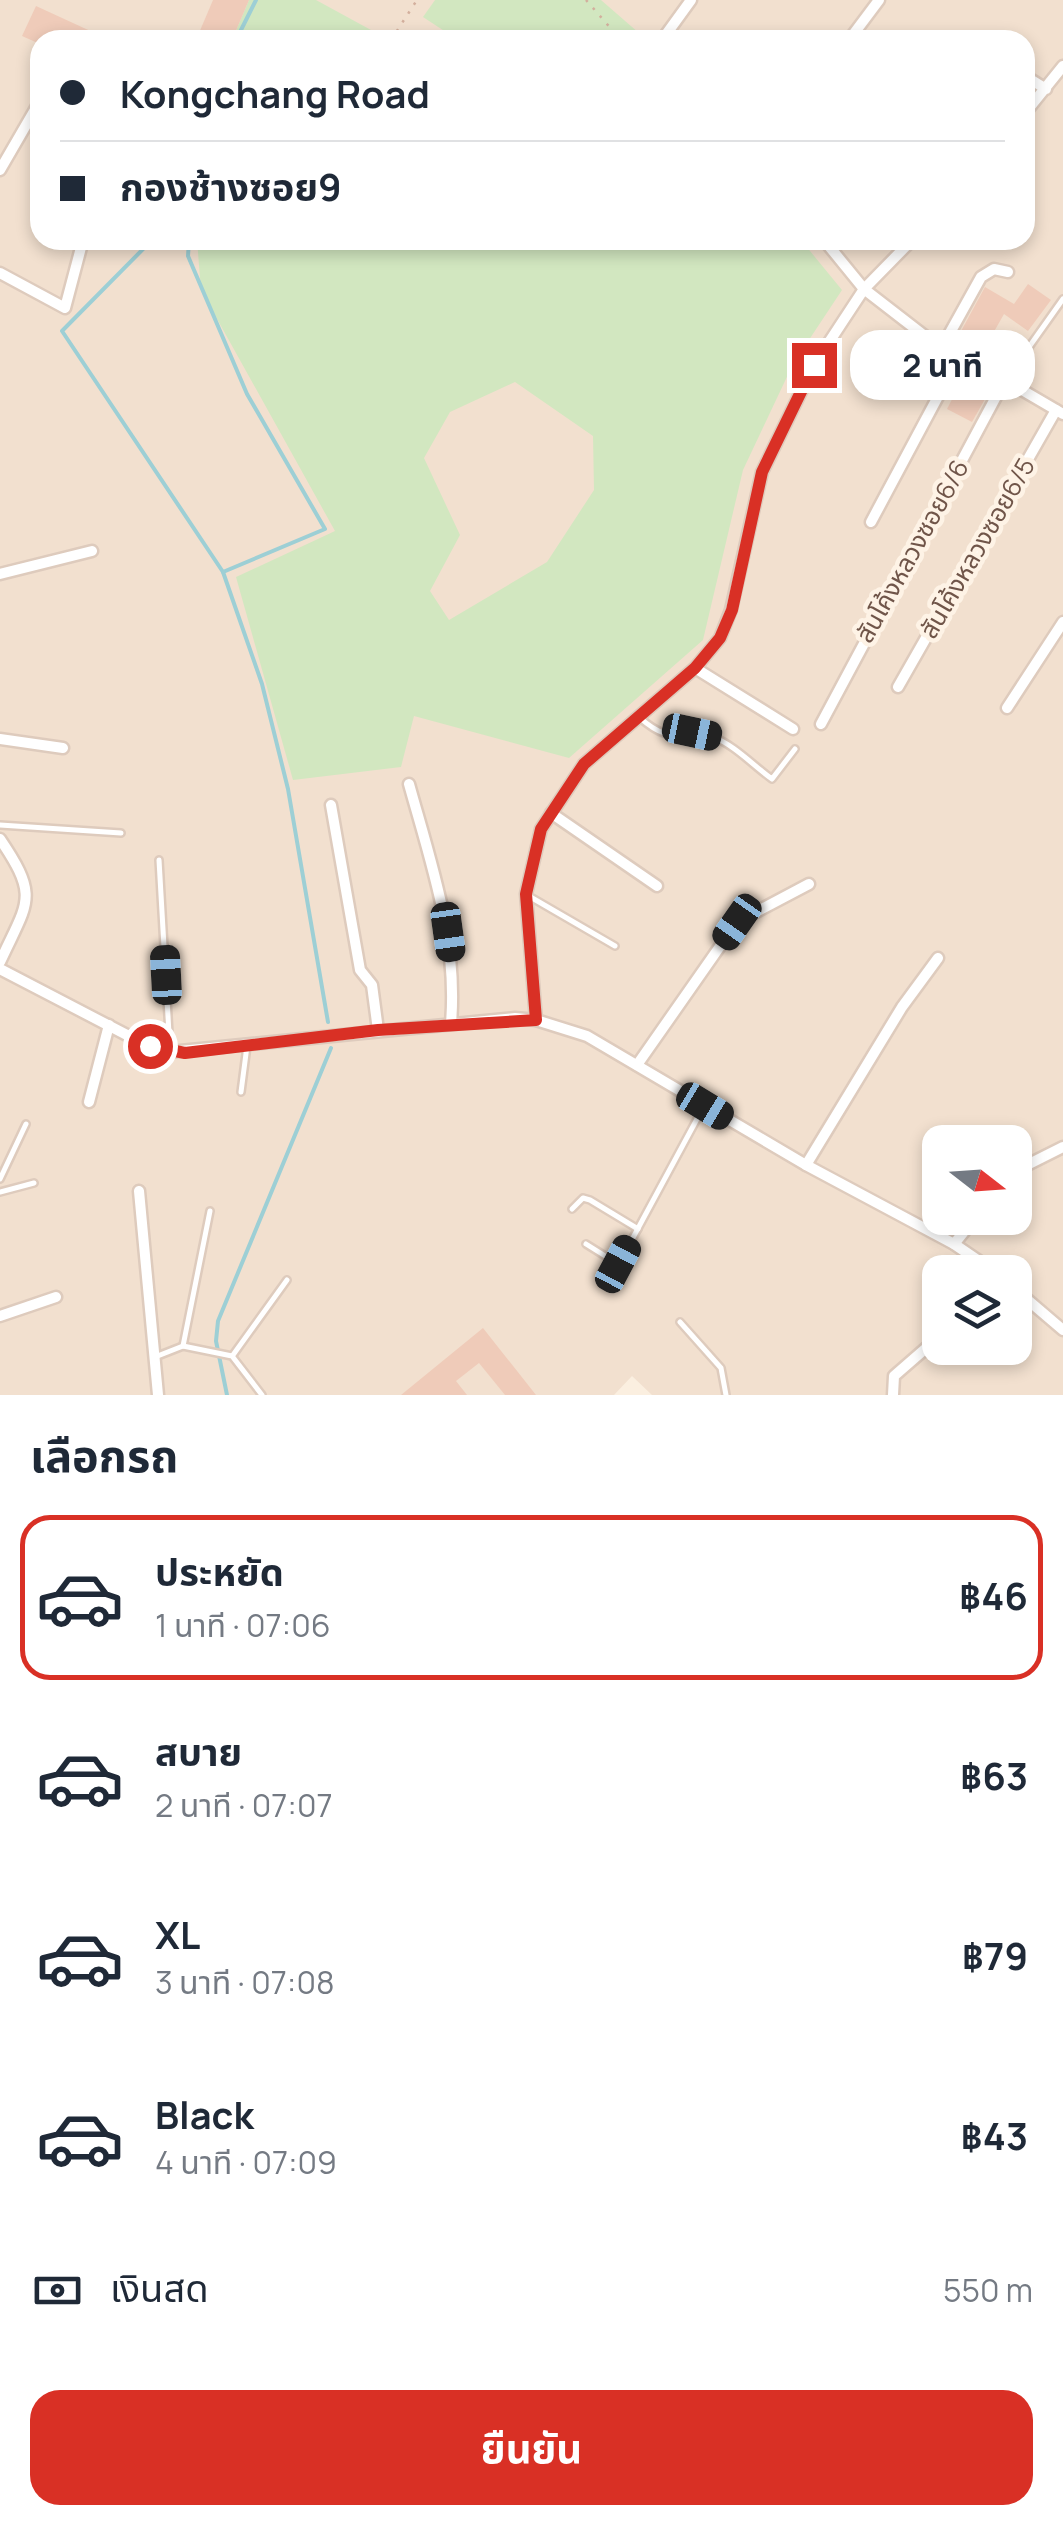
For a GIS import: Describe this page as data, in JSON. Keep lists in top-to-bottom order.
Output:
{
  "streets": {
    "street": ["สันโค้งหลวงซอย6/5", "สันโค้งหลวงซอย6/6"]
  },
  "north": "right",
  "page": {
    "banner": ["Kongchang Road", "กองช้างซอย9"],
    "bubble": "2 นาที",
    "heading": "เลือกรถ",
    "list": [
      {
        "name": "ประหยัด",
        "note": "1 นาที · 07:06",
        "value": "฿46"
      },
      {
        "name": "สบาย",
        "note": "2 นาที · 07:07",
        "value": "฿63"
      },
      {
        "name": "XL",
        "note": "3 นาที · 07:08",
        "value": "฿79"
      },
      {
        "name": "Black",
        "note": "4 นาที · 07:09",
        "value": "฿43"
      }
    ],
    "pay": ["เงินสด", "550 m"],
    "buttons": "ยืนยัน"
  }
}
